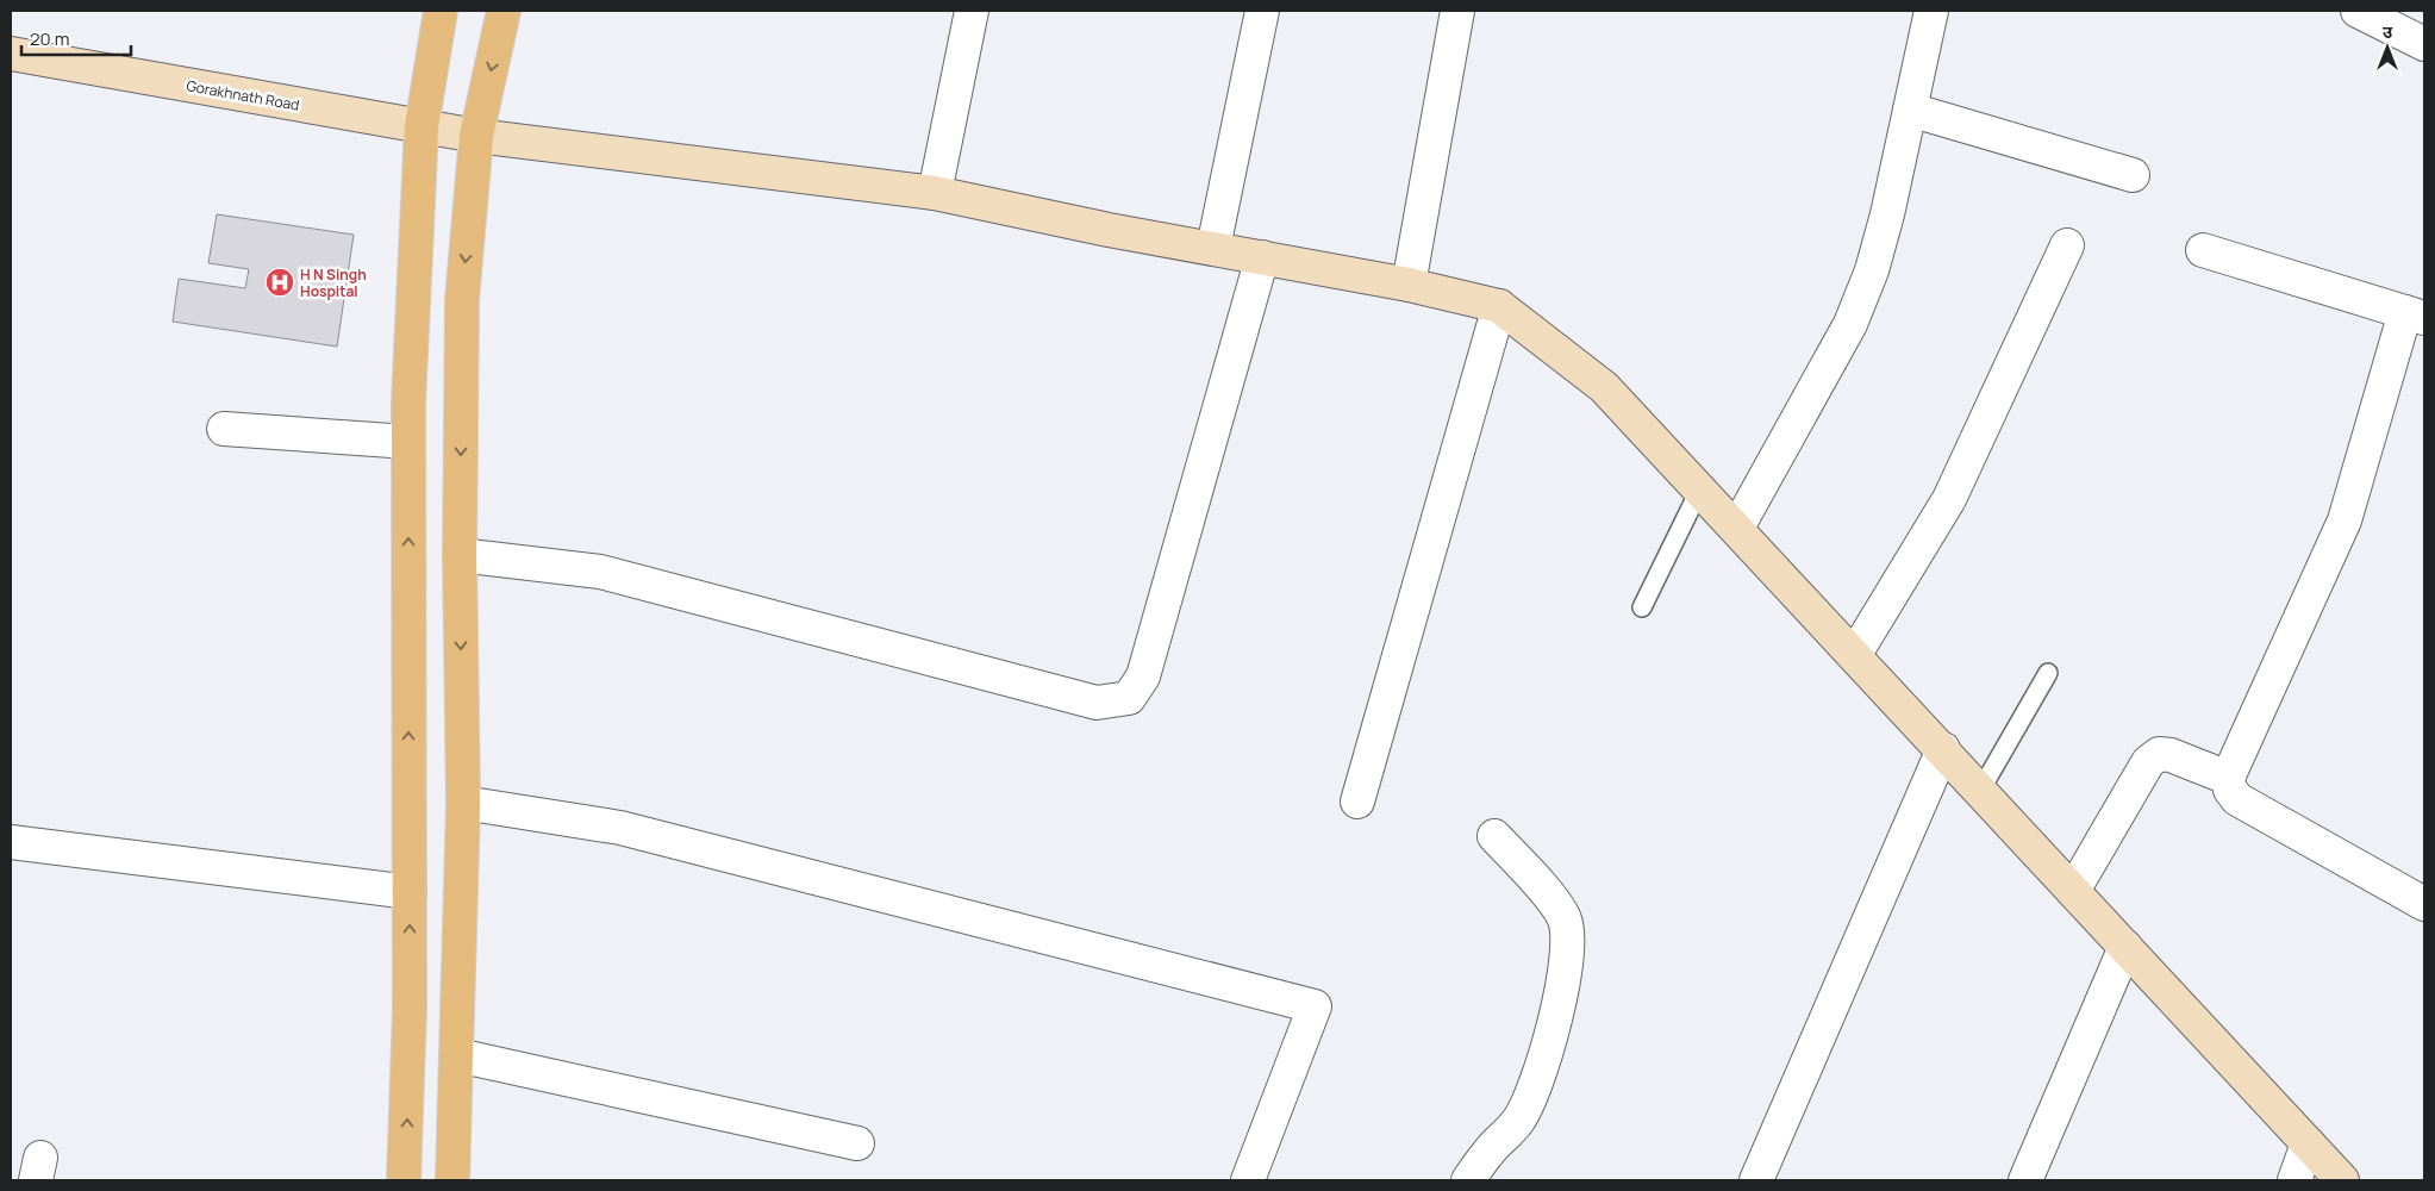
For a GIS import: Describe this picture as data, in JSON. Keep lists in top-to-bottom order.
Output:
{
  "streets": {
    "street": ["Gorakhnath Road"]
  },
  "places": {
    "hospital": ["H N Singh Hospital"]
  },
  "scale_bar": "20 m",
  "north": "top"
}
